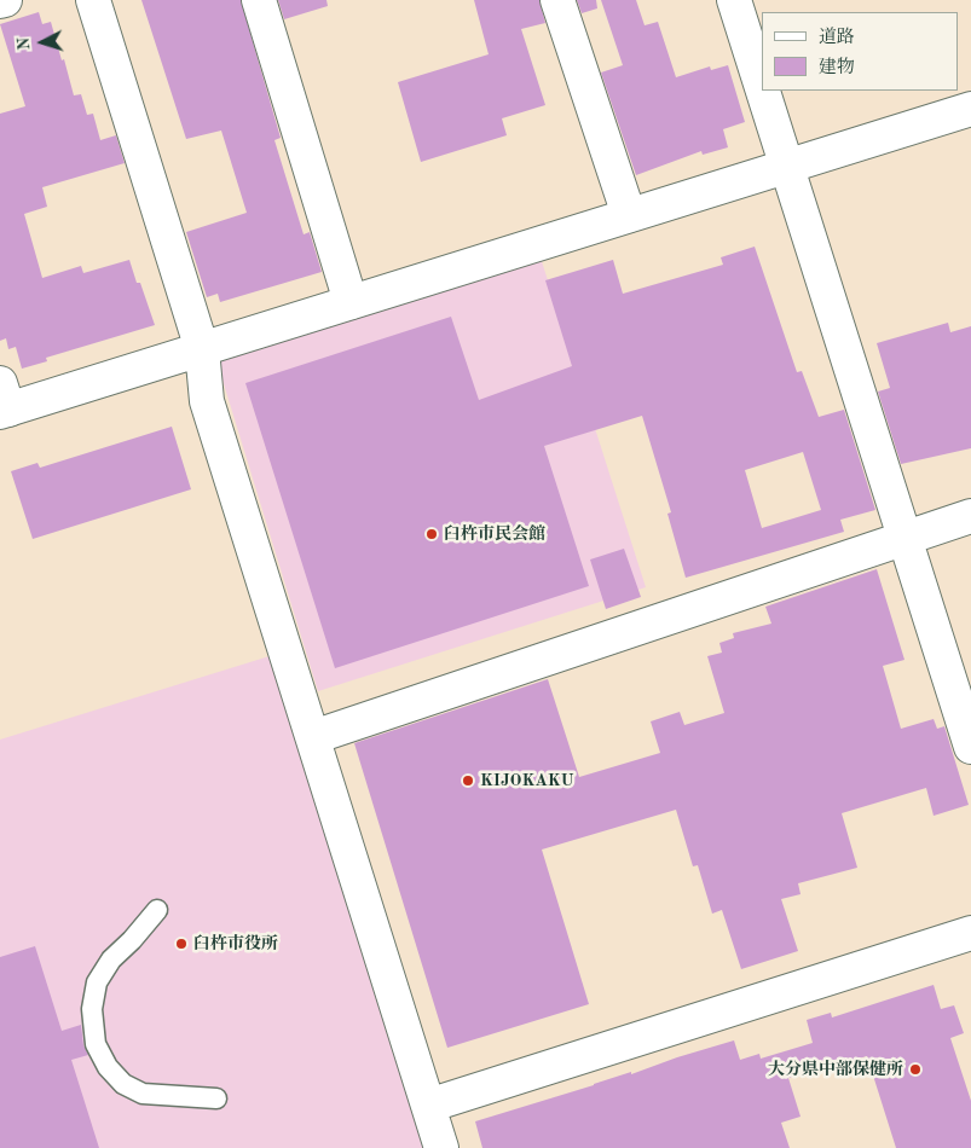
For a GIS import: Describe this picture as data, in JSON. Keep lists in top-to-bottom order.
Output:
{
  "places": [
    "臼杵市民会館",
    "KIJOKAKU",
    "臼杵市役所",
    "大分県中部保健所"
  ],
  "legend": ["道路", "建物"],
  "north": "left"
}
